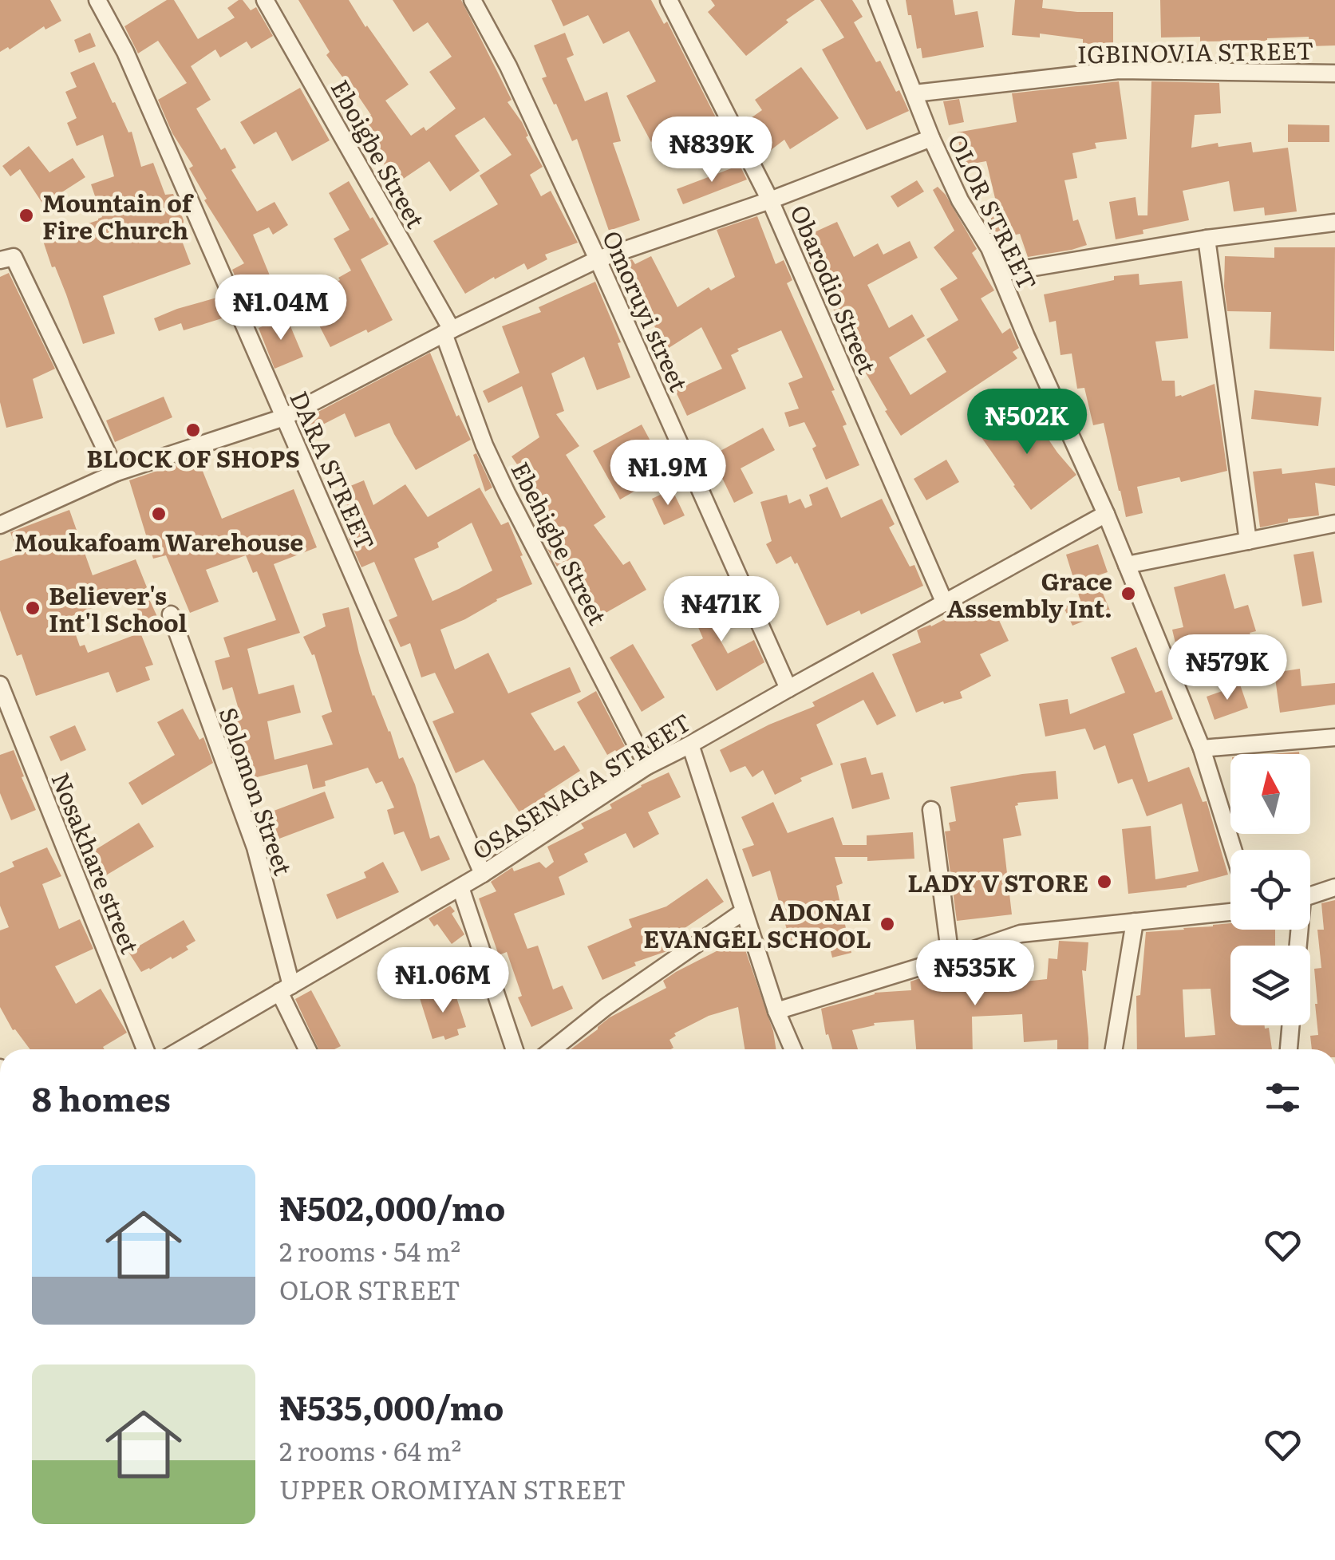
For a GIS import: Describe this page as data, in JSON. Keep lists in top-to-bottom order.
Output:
{
  "streets": {
    "street": [
      "IGBINOVIA STREET",
      "Eboigbe Street",
      "OLOR STREET",
      "Obarodio Street",
      "Omoruyi street",
      "DARA STREET",
      "Ebehigbe Street",
      "OSASENAGA STREET",
      "Solomon Street",
      "Nosakhare street"
    ]
  },
  "crossings": [
    ["IGBINOVIA STREET", "OLOR STREET"],
    ["Eboigbe Street", "Ebehigbe Street"],
    ["OLOR STREET", "OSASENAGA STREET"],
    ["Obarodio Street", "OSASENAGA STREET"],
    ["Omoruyi street", "OSASENAGA STREET"],
    ["DARA STREET", "OSASENAGA STREET"],
    ["Ebehigbe Street", "OSASENAGA STREET"],
    ["OSASENAGA STREET", "Solomon Street"]
  ],
  "places": [
    "Mountain of Fire Church",
    "BLOCK OF SHOPS",
    "Moukafoam Warehouse",
    "Grace Assembly Int.",
    "Believer's Int'l School",
    "LADY V STORE",
    "ADONAI EVANGEL SCHOOL"
  ],
  "north": "top",
  "page": {
    "price": [
      "₦839K",
      "₦1.04M",
      "₦502K",
      "₦1.9M",
      "₦471K",
      "₦579K",
      "₦535K",
      "₦1.06M"
    ],
    "heading": "8 homes",
    "list": [
      {
        "name": "₦502,000/mo",
        "note": "2 rooms · 54 m² · OLOR STREET"
      },
      {
        "name": "₦535,000/mo",
        "note": "2 rooms · 64 m² · UPPER OROMIYAN STREET"
      }
    ]
  }
}
